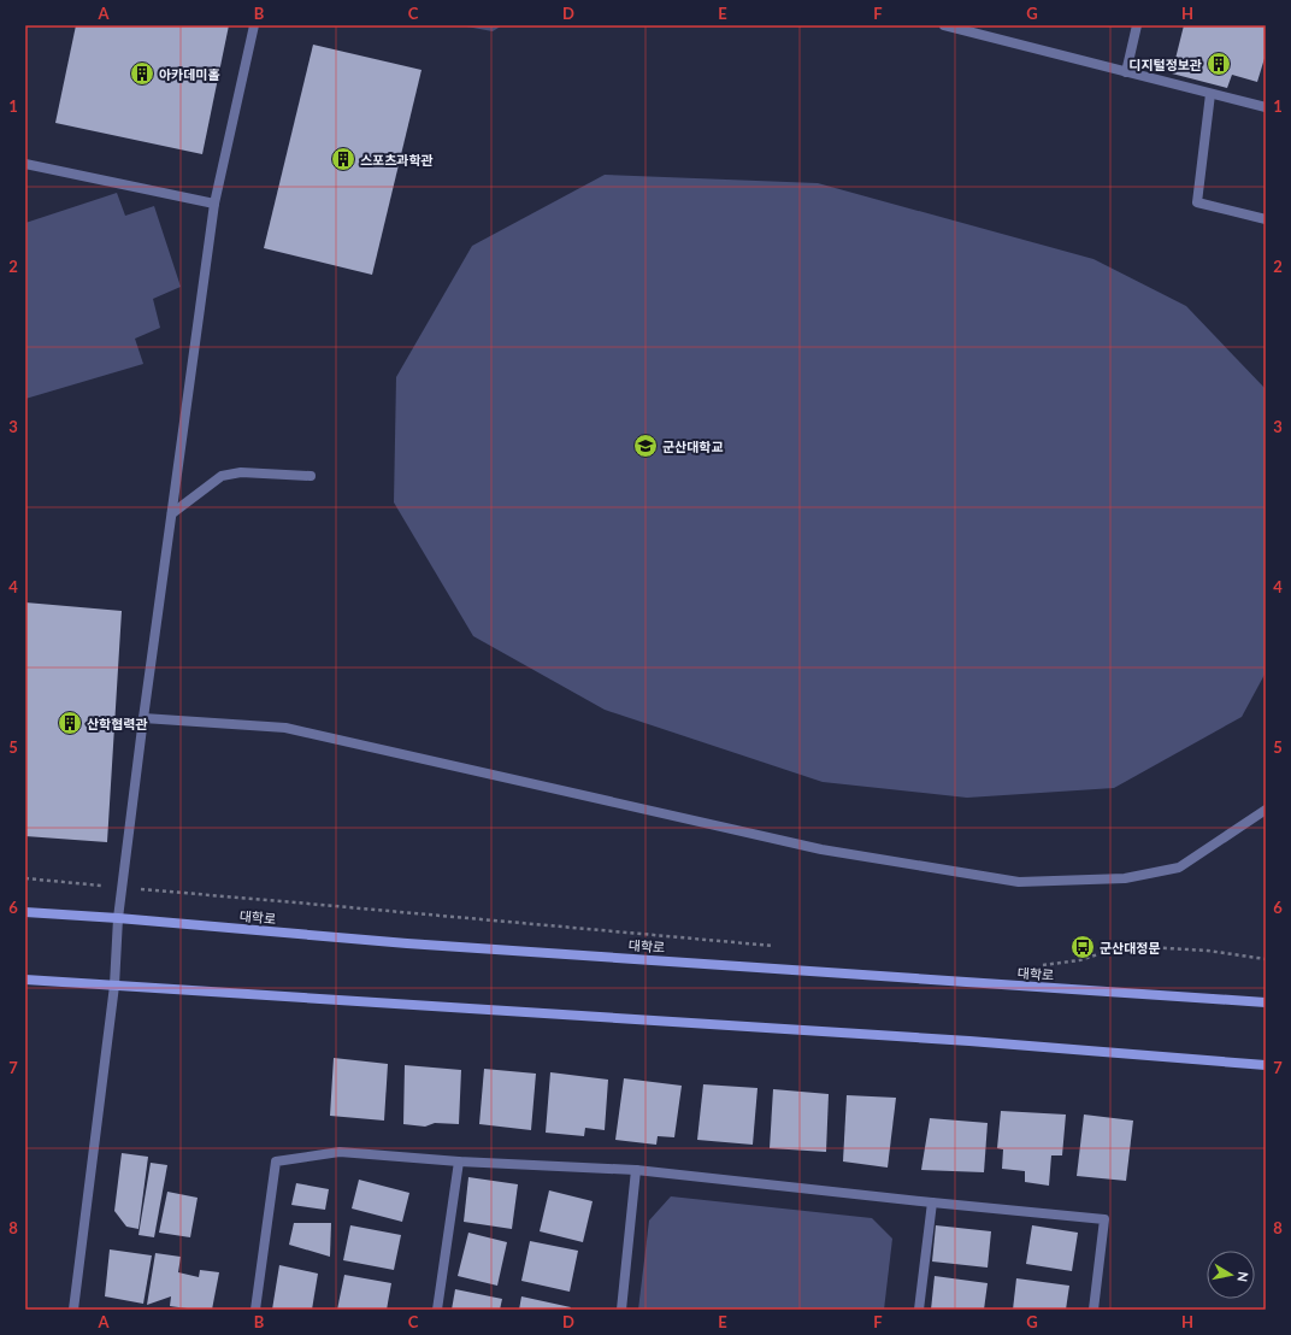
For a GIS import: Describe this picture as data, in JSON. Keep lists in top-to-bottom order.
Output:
{
  "streets": {
    "street": ["대학로"]
  },
  "places": {
    "building": [
      "디지털정보관",
      "아카데미홀",
      "스포츠과학관",
      "산학협력관"
    ],
    "school or university": ["군산대학교"],
    "bus stop": ["군산대정문"]
  },
  "north": "right",
  "grid": {
    "columns": [
      "A",
      "B",
      "C",
      "D",
      "E",
      "F",
      "G",
      "H"
    ],
    "rows": [
      "1",
      "2",
      "3",
      "4",
      "5",
      "6",
      "7",
      "8"
    ]
  }
}
